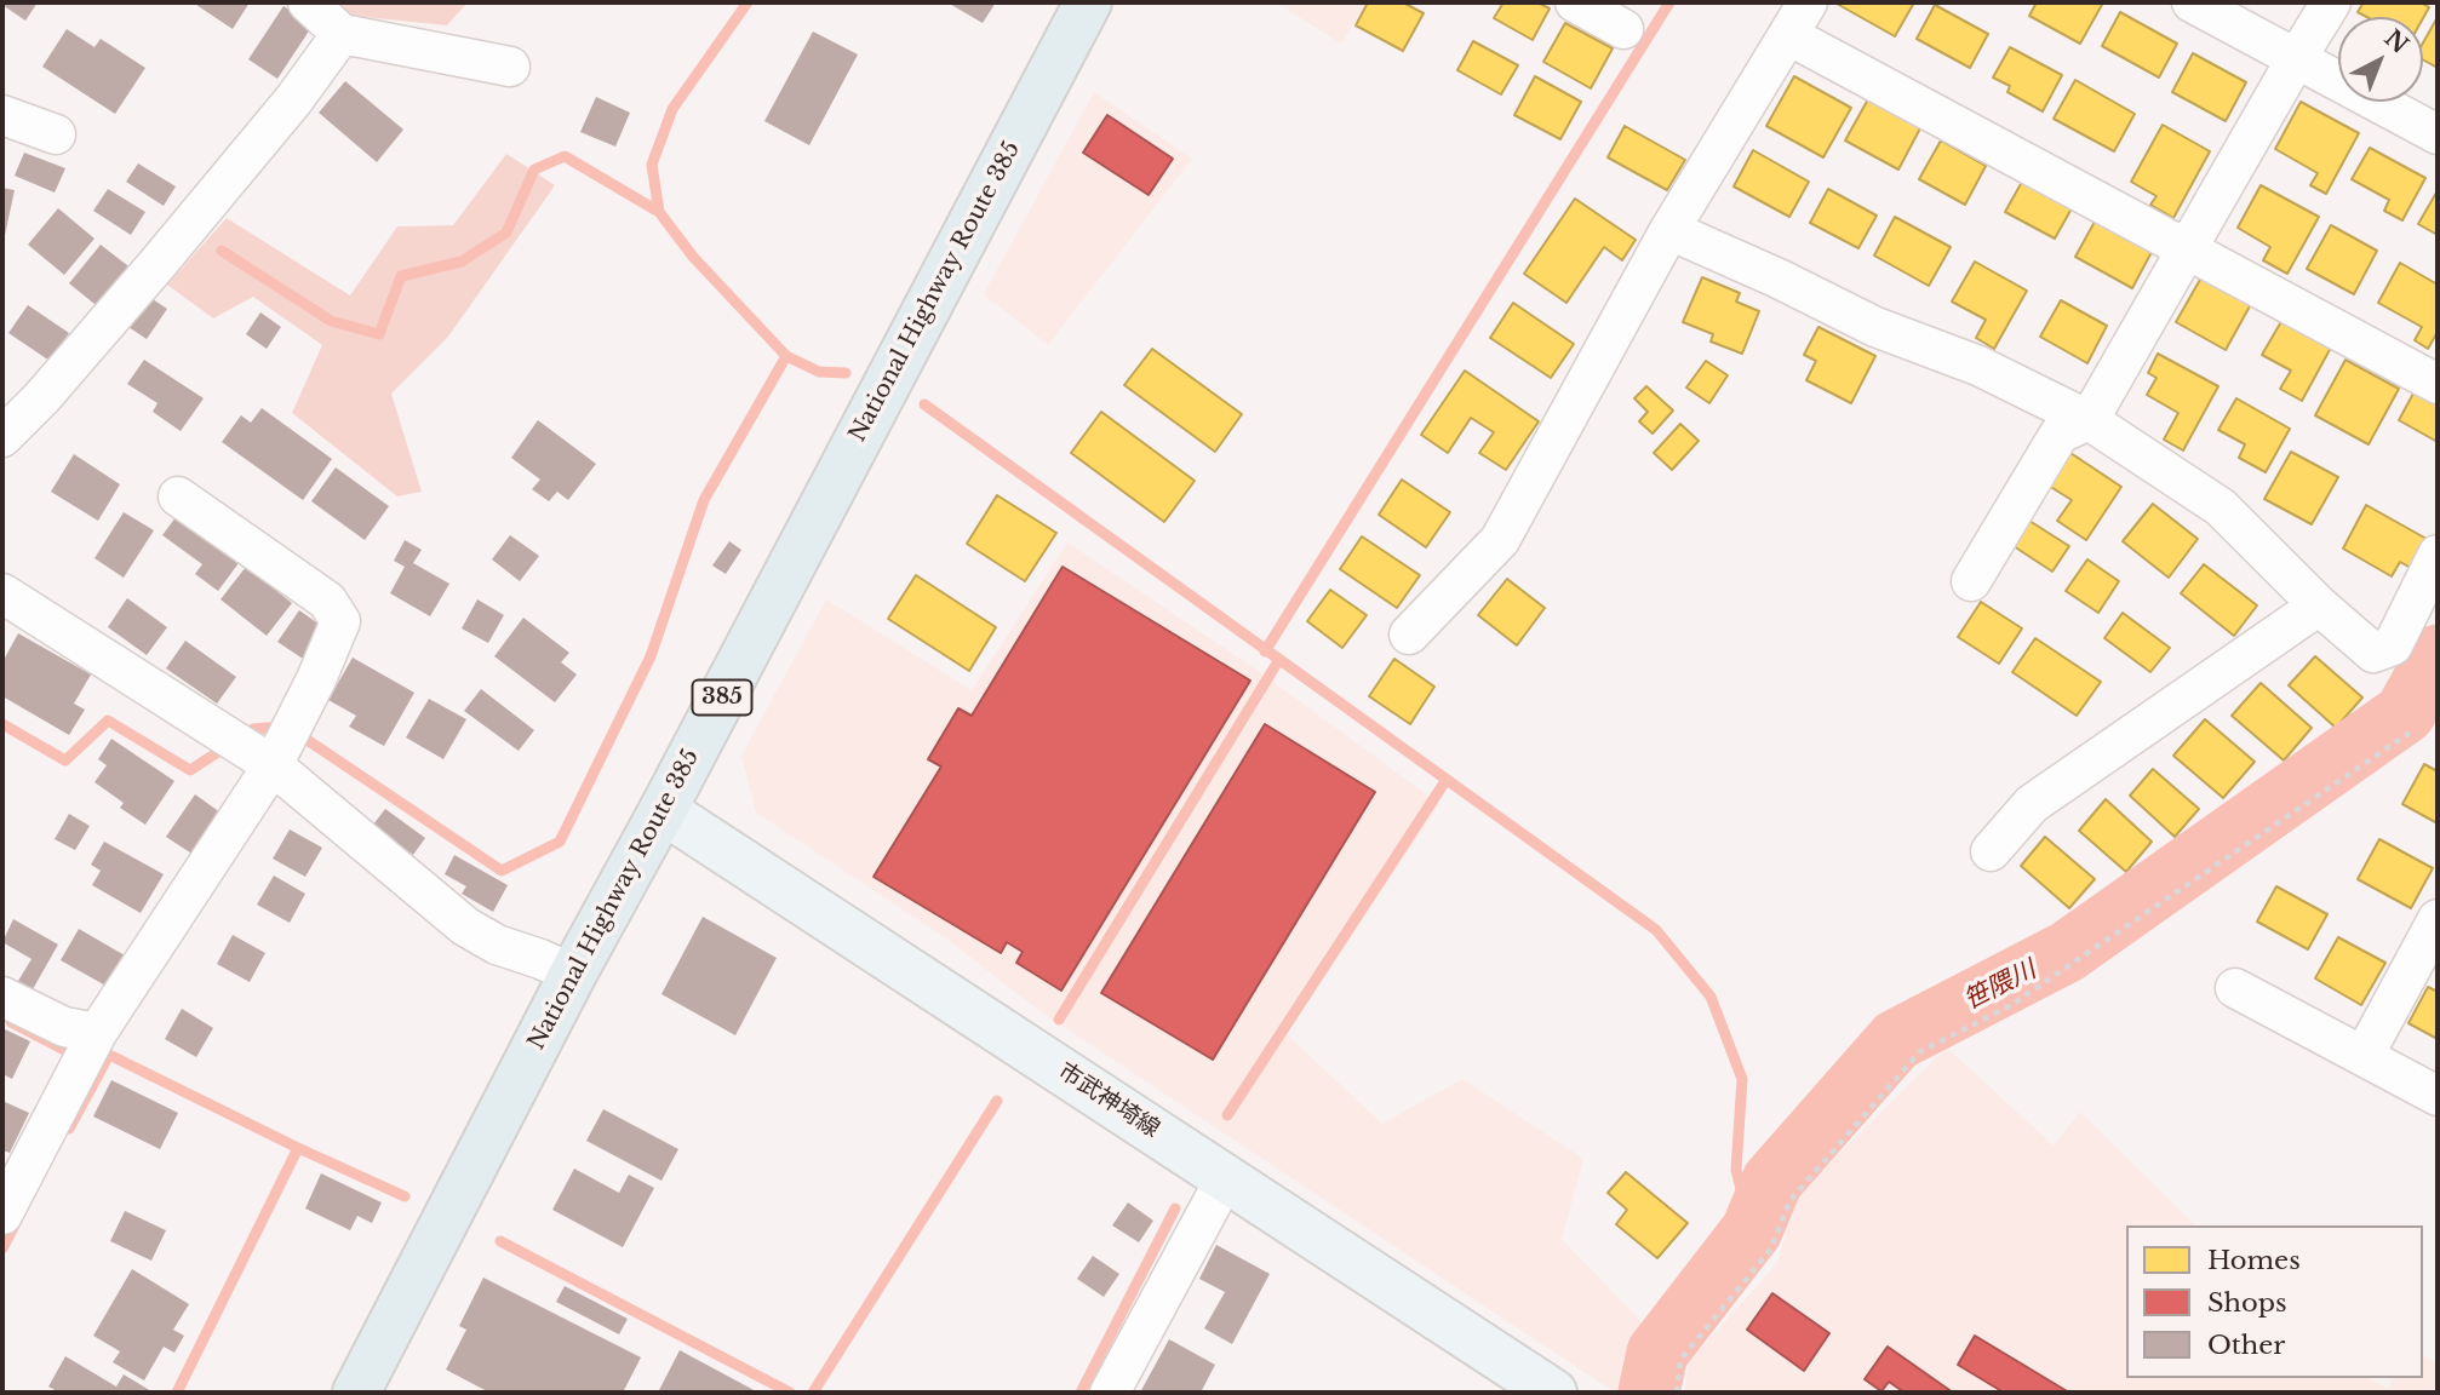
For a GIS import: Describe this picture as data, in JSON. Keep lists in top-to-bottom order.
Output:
{
  "streets": {
    "highway": ["National Highway Route 385", "385"],
    "main road": ["市武神埼線"]
  },
  "crossings": [
    ["National Highway Route 385", "市武神埼線"]
  ],
  "water": ["笹隈川"],
  "legend": ["Homes", "Shops", "Other"],
  "north": "top right"
}
